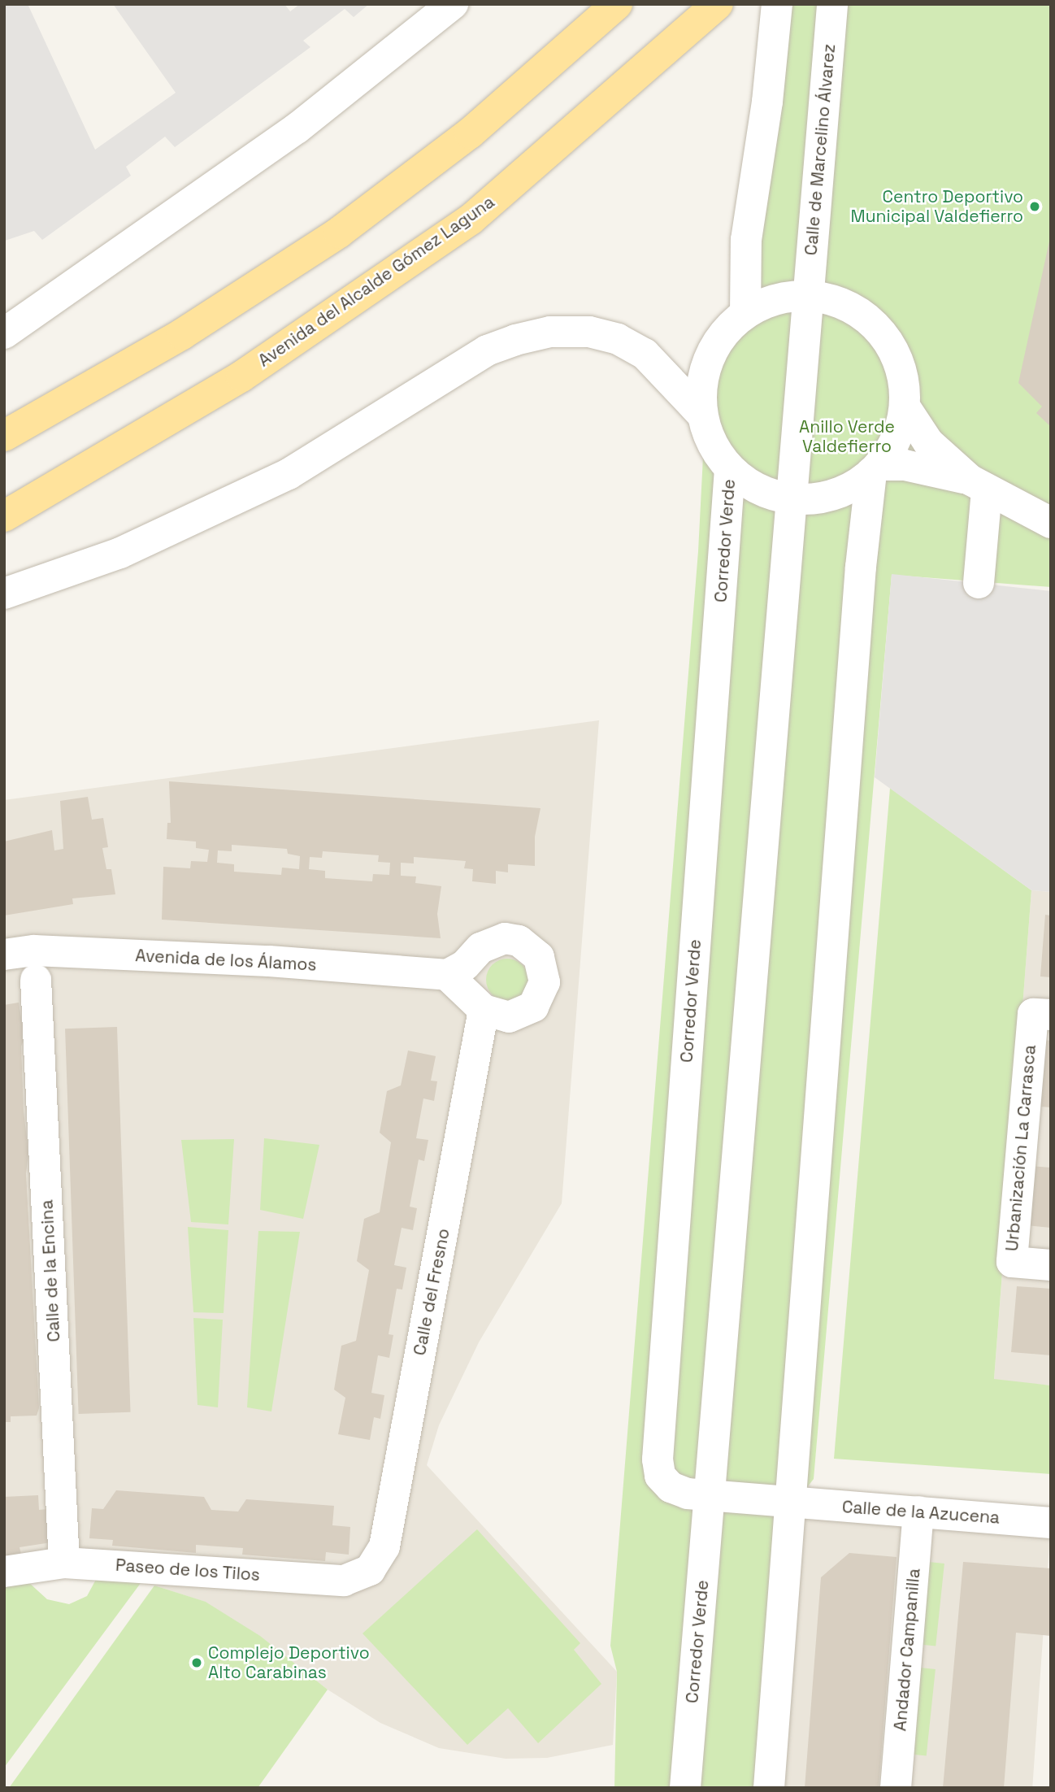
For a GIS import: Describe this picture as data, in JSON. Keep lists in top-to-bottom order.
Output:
{
  "streets": {
    "main road": ["Avenida del Alcalde Gómez Laguna"],
    "street": [
      "Calle de Marcelino Álvarez",
      "Corredor Verde",
      "Avenida de los Álamos",
      "Urbanización La Carrasca",
      "Calle de la Encina",
      "Calle del Fresno",
      "Calle de la Azucena",
      "Paseo de los Tilos",
      "Andador Campanilla"
    ]
  },
  "crossings": [
    ["Calle de Marcelino Álvarez", "Corredor Verde"],
    ["Corredor Verde", "Calle de la Azucena"],
    ["Avenida de los Álamos", "Calle del Fresno"],
    ["Calle de la Encina", "Paseo de los Tilos"],
    ["Calle del Fresno", "Paseo de los Tilos"],
    ["Calle de la Azucena", "Andador Campanilla"]
  ],
  "parks": ["Anillo Verde Valdefierro"],
  "places": ["Centro Deportivo Municipal Valdefierro", "Complejo Deportivo Alto Carabinas"]
}
